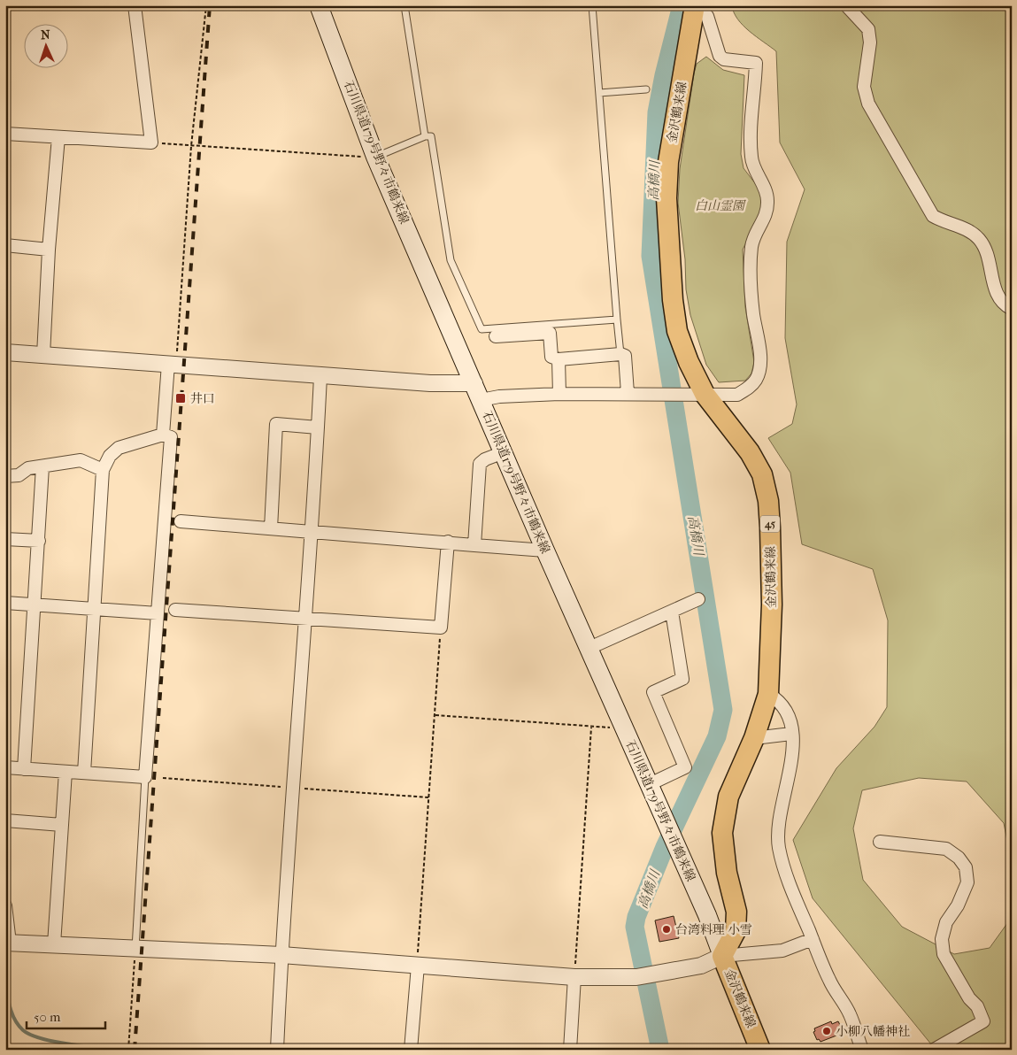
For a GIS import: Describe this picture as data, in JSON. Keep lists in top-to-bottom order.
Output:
{
  "streets": {
    "main road": ["金沢鶴来線", "石川県道179号野々市鶴来線", "45"]
  },
  "crossings": [
    ["金沢鶴来線", "石川県道179号野々市鶴来線"]
  ],
  "water": ["高橋川"],
  "parks": ["白山霊園"],
  "places": {
    "transit": ["井口"],
    "other": ["台湾料理 小雪", "小柳八幡神社"]
  },
  "scale_bar": "50 m",
  "north": "top"
}
